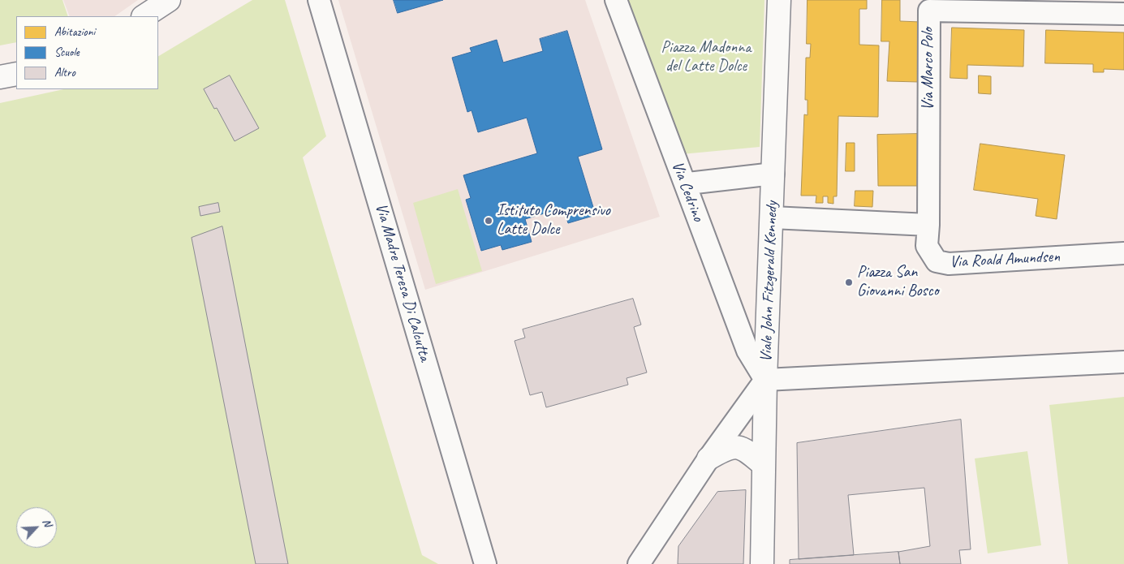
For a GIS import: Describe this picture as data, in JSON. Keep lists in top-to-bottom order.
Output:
{
  "streets": {
    "street": [
      "Via Marco Polo",
      "Via Cedrino",
      "Via Roald Amundsen",
      "Viale John Fitzgerald Kennedy",
      "Via Madre Teresa Di Calcutta"
    ]
  },
  "crossings": [
    ["Via Marco Polo", "Via Roald Amundsen"],
    ["Via Cedrino", "Viale John Fitzgerald Kennedy"]
  ],
  "parks": ["Piazza Madonna del Latte Dolce"],
  "places": ["Istituto Comprensivo Latte Dolce", "Piazza San Giovanni Bosco"],
  "legend": ["Abitazioni", "Scuole", "Altro"],
  "north": "top right"
}
